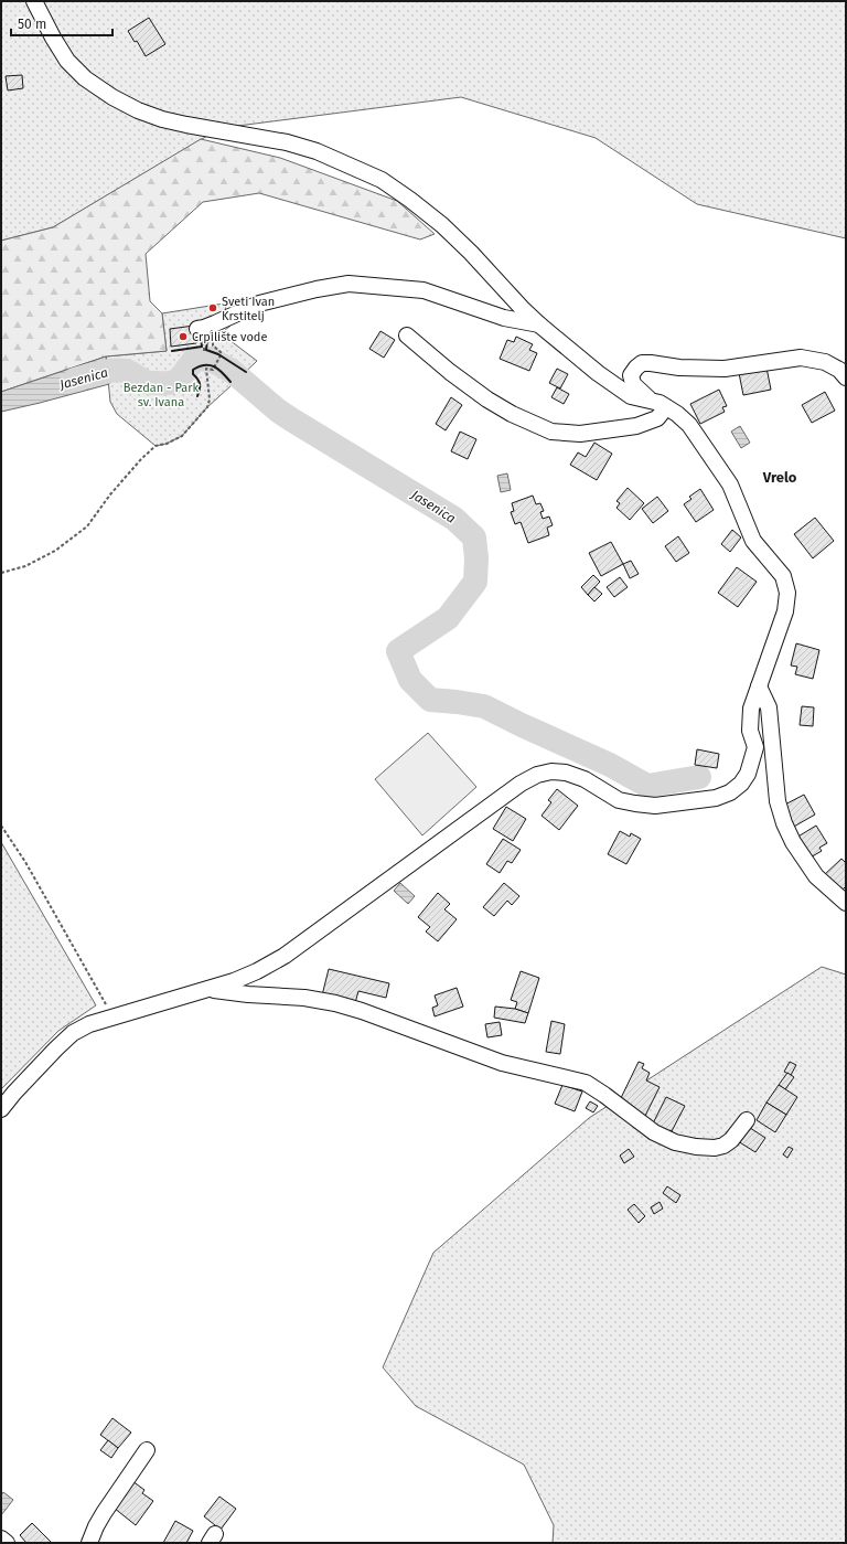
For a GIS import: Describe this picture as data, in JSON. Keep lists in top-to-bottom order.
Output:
{
  "districts": ["Vrelo"],
  "water": ["Jasenica"],
  "parks": ["Bezdan - Park sv. Ivana"],
  "places": ["Sveti Ivan Krstitelj", "Crpilište vode"],
  "scale_bar": "50 m"
}
